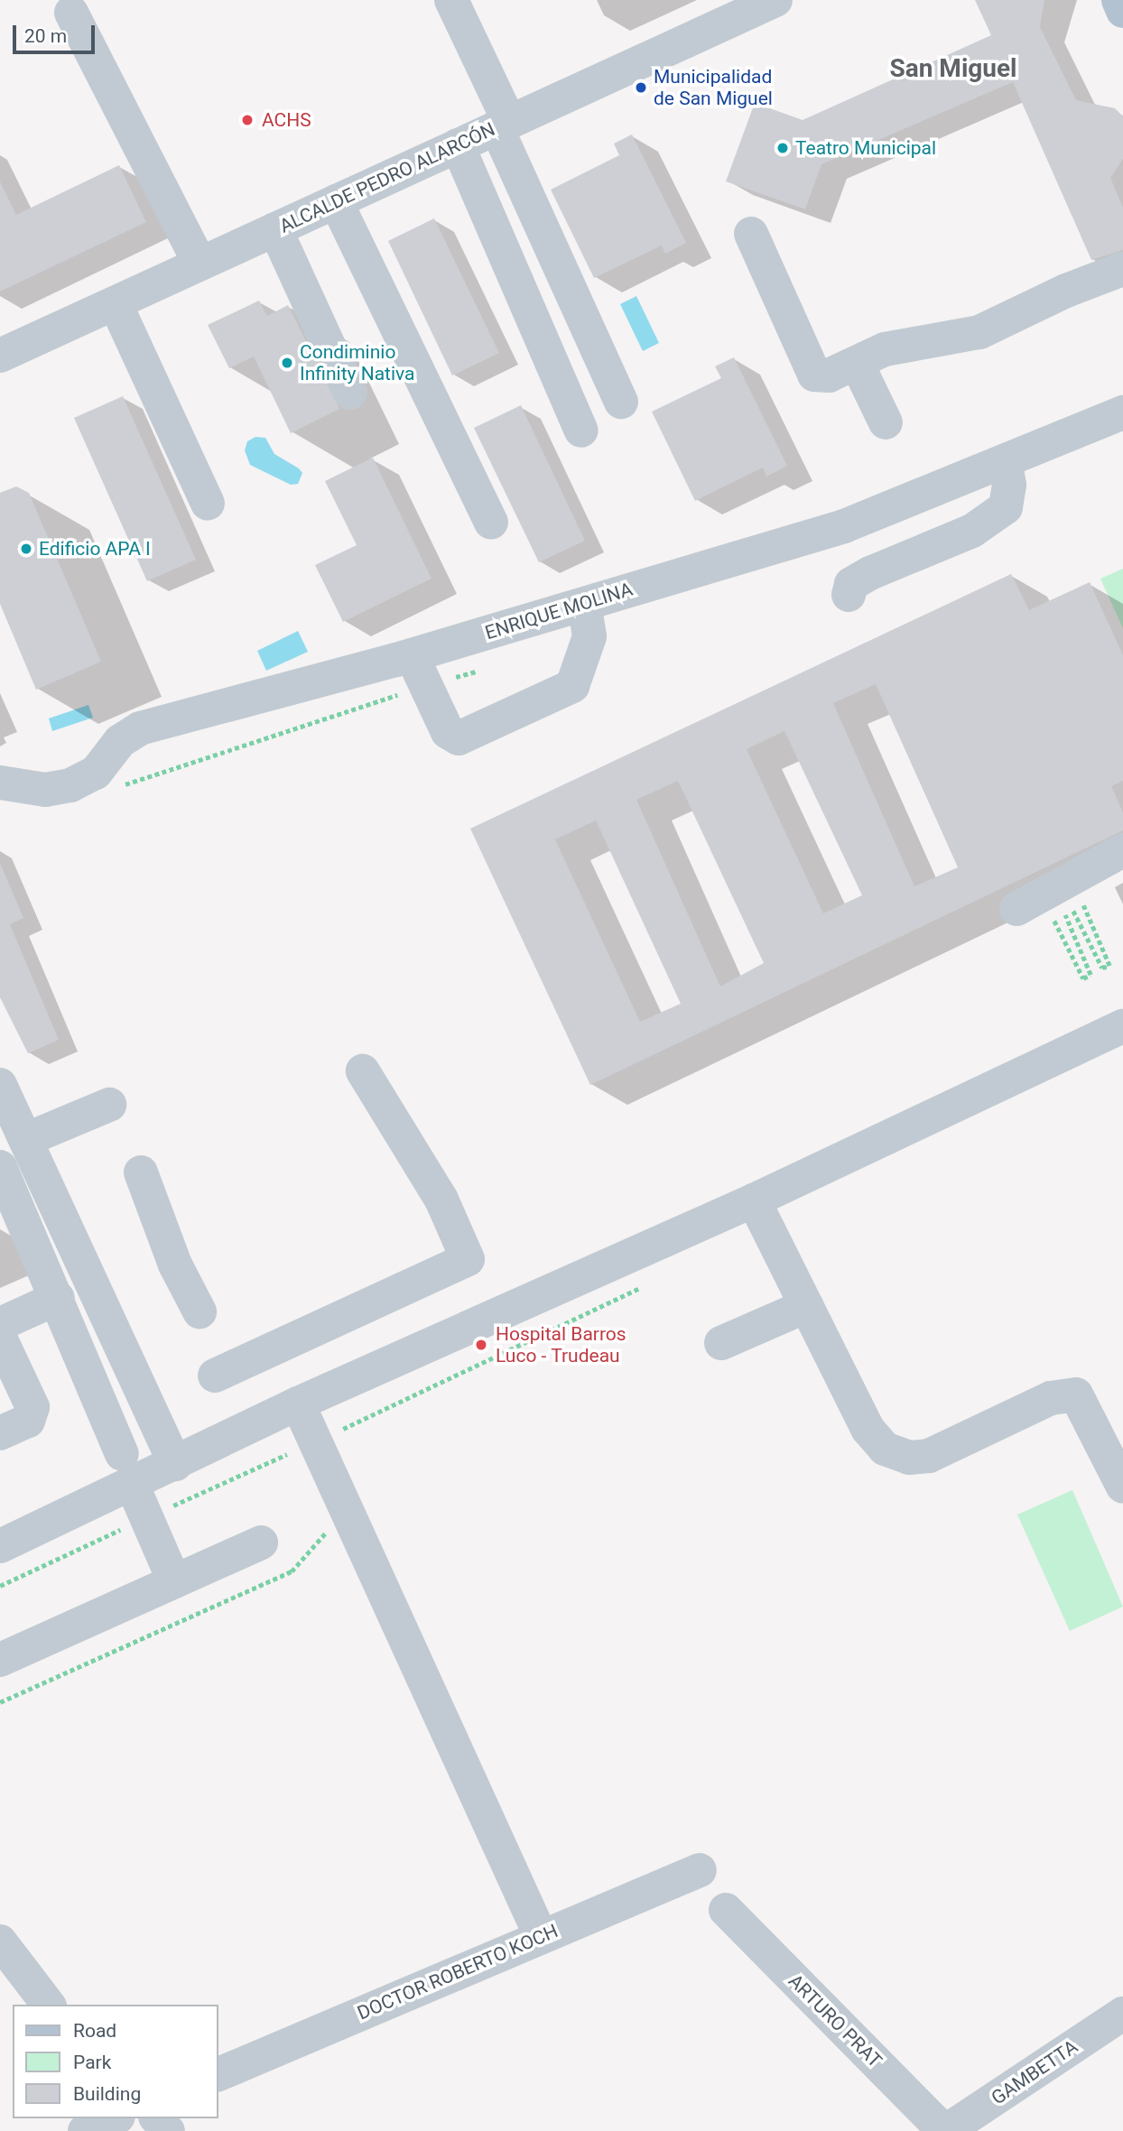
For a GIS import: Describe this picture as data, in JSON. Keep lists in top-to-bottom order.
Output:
{
  "streets": {
    "street": [
      "ALCALDE PEDRO ALARCÓN",
      "ENRIQUE MOLINA",
      "DOCTOR ROBERTO KOCH",
      "ARTURO PRAT",
      "GAMBETTA"
    ]
  },
  "crossings": [
    ["ARTURO PRAT", "GAMBETTA"]
  ],
  "districts": ["San Miguel"],
  "places": [
    "Municipalidad de San Miguel",
    "ACHS",
    "Teatro Municipal",
    "Condiminio Infinity Nativa",
    "Edificio APA I",
    "Hospital Barros Luco - Trudeau"
  ],
  "legend": ["Road", "Park", "Building"],
  "scale_bar": "20 m"
}
